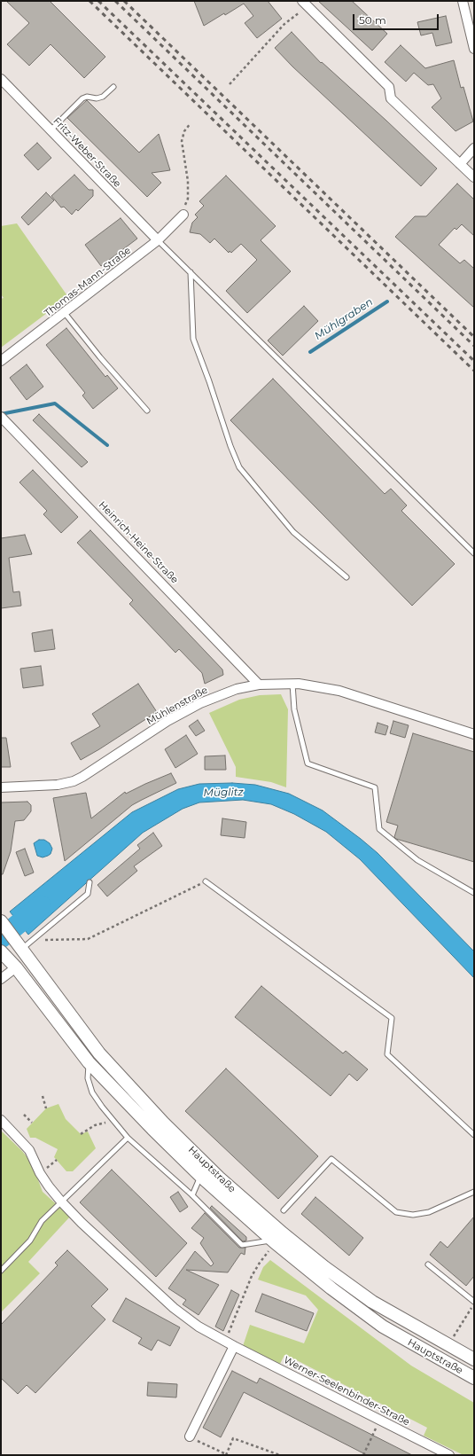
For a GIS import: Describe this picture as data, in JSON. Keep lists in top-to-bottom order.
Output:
{
  "streets": {
    "main road": ["Hauptstraße"],
    "street": [
      "Fritz-Weber-Straße",
      "Thomas-Mann-Straße",
      "Heinrich-Heine-Straße",
      "Mühlenstraße",
      "Werner-Seelenbinder-Straße"
    ]
  },
  "crossings": [
    ["Fritz-Weber-Straße", "Thomas-Mann-Straße"],
    ["Heinrich-Heine-Straße", "Mühlenstraße"]
  ],
  "water": ["Mühlgraben", "Müglitz"],
  "scale_bar": "50 m"
}
